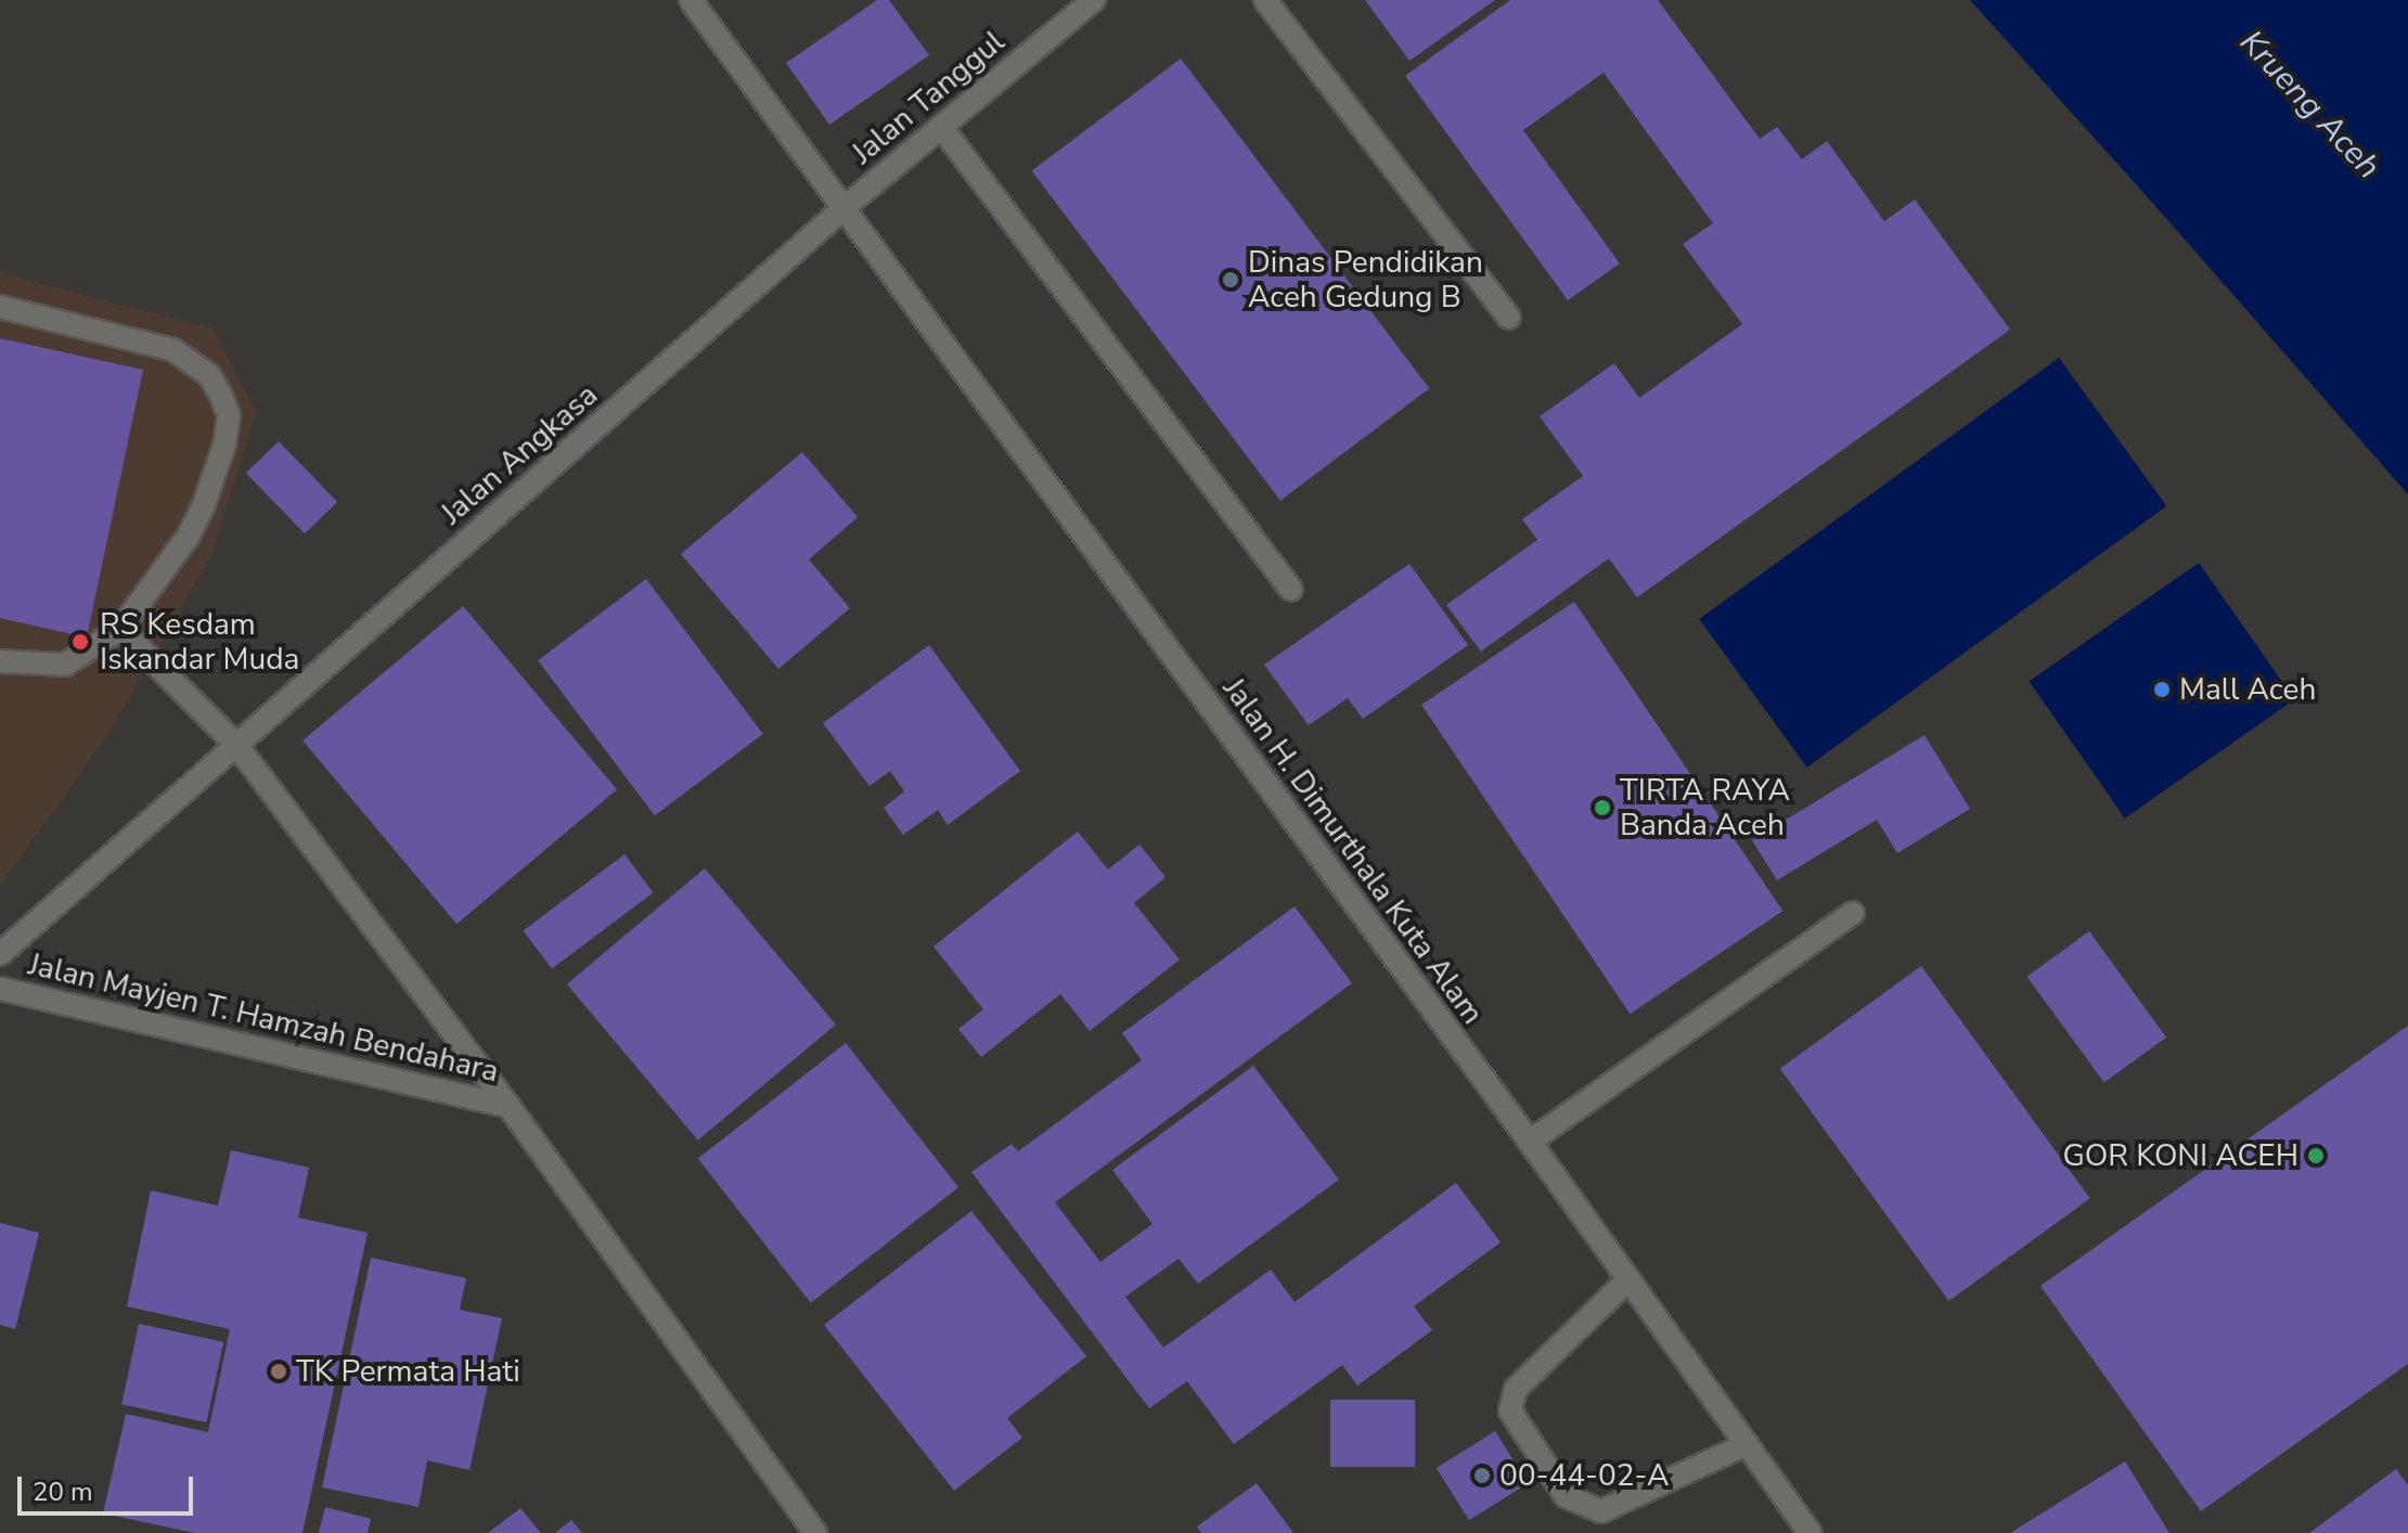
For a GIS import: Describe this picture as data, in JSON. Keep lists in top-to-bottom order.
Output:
{
  "streets": {
    "street": [
      "Jalan Tanggul",
      "Jalan Angkasa",
      "Jalan H. Dimurthala Kuta Alam",
      "Jalan Mayjen T. Hamzah Bendahara"
    ]
  },
  "crossings": [
    ["Jalan Tanggul", "Jalan Angkasa"],
    ["Jalan Tanggul", "Jalan H. Dimurthala Kuta Alam"],
    ["Jalan Angkasa", "Jalan H. Dimurthala Kuta Alam"]
  ],
  "water": ["Krueng Aceh"],
  "places": [
    "Dinas Pendidikan Aceh Gedung B",
    "RS Kesdam Iskandar Muda",
    "Mall Aceh",
    "TIRTA RAYA Banda Aceh",
    "GOR KONI ACEH",
    "TK Permata Hati",
    "00-44-02-A"
  ],
  "scale_bar": "20 m"
}
